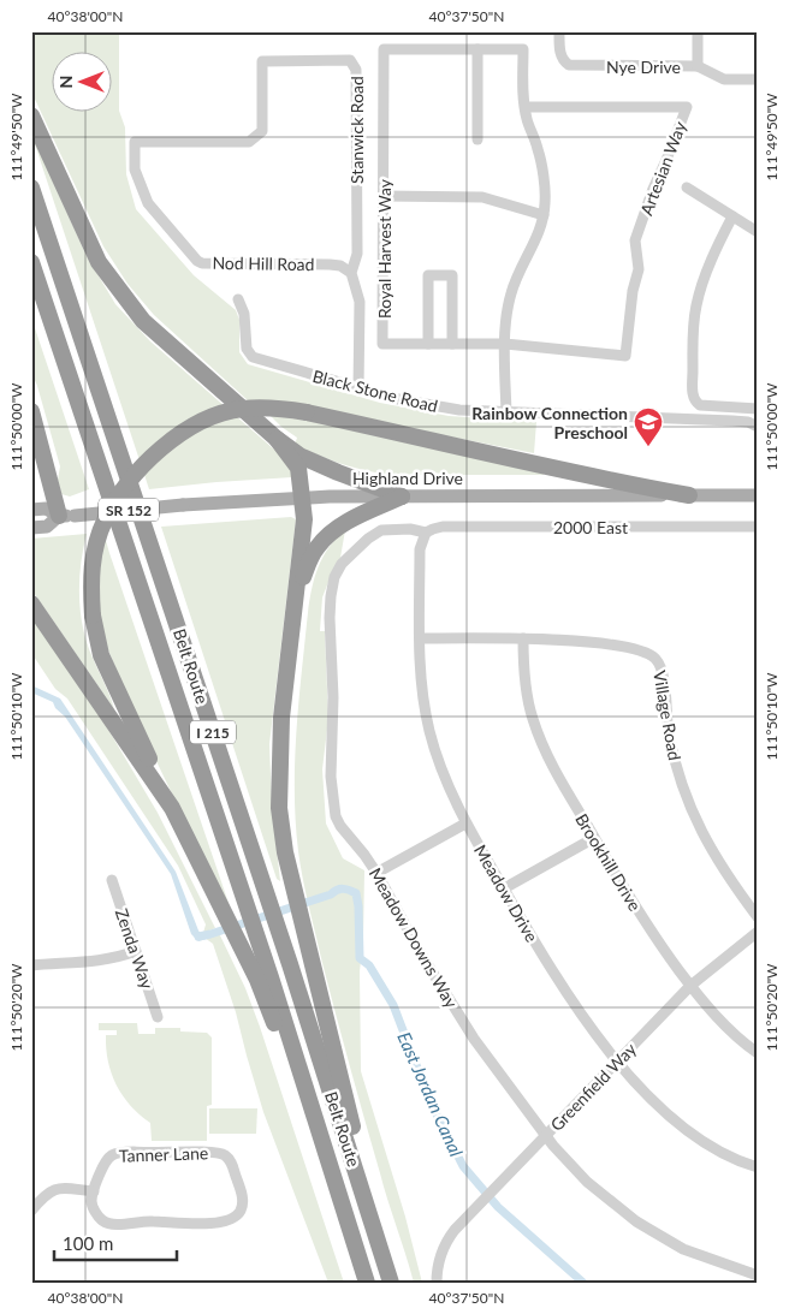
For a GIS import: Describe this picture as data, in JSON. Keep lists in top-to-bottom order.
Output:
{
  "streets": {
    "highway": ["Belt Route", "I 215"],
    "main road": ["Highland Drive", "SR 152"],
    "street": [
      "Nye Drive",
      "Stanwick Road",
      "Artesian Way",
      "Royal Harvest Way",
      "Nod Hill Road",
      "Black Stone Road",
      "2000 East",
      "Village Road",
      "Brookhill Drive",
      "Meadow Drive",
      "Meadow Downs Way",
      "Zenda Way",
      "Greenfield Way",
      "Tanner Lane"
    ]
  },
  "crossings": [
    ["Stanwick Road", "Nod Hill Road"],
    ["Artesian Way", "Royal Harvest Way"],
    ["2000 East", "Meadow Drive"],
    ["2000 East", "Meadow Downs Way"],
    ["Village Road", "Brookhill Drive"],
    ["Village Road", "Meadow Drive"],
    ["Brookhill Drive", "Greenfield Way"],
    ["Meadow Drive", "Meadow Downs Way"],
    ["Meadow Drive", "Greenfield Way"],
    ["Meadow Downs Way", "Greenfield Way"]
  ],
  "water": ["East Jordan Canal"],
  "places": {
    "school or university": ["Rainbow Connection Preschool"]
  },
  "scale_bar": "100 m",
  "north": "left",
  "coordinates": [
    "40°38'00\"N",
    "40°37'50\"N",
    "111°49'50\"W",
    "111°50'00\"W",
    "111°50'10\"W",
    "111°50'20\"W"
  ]
}
